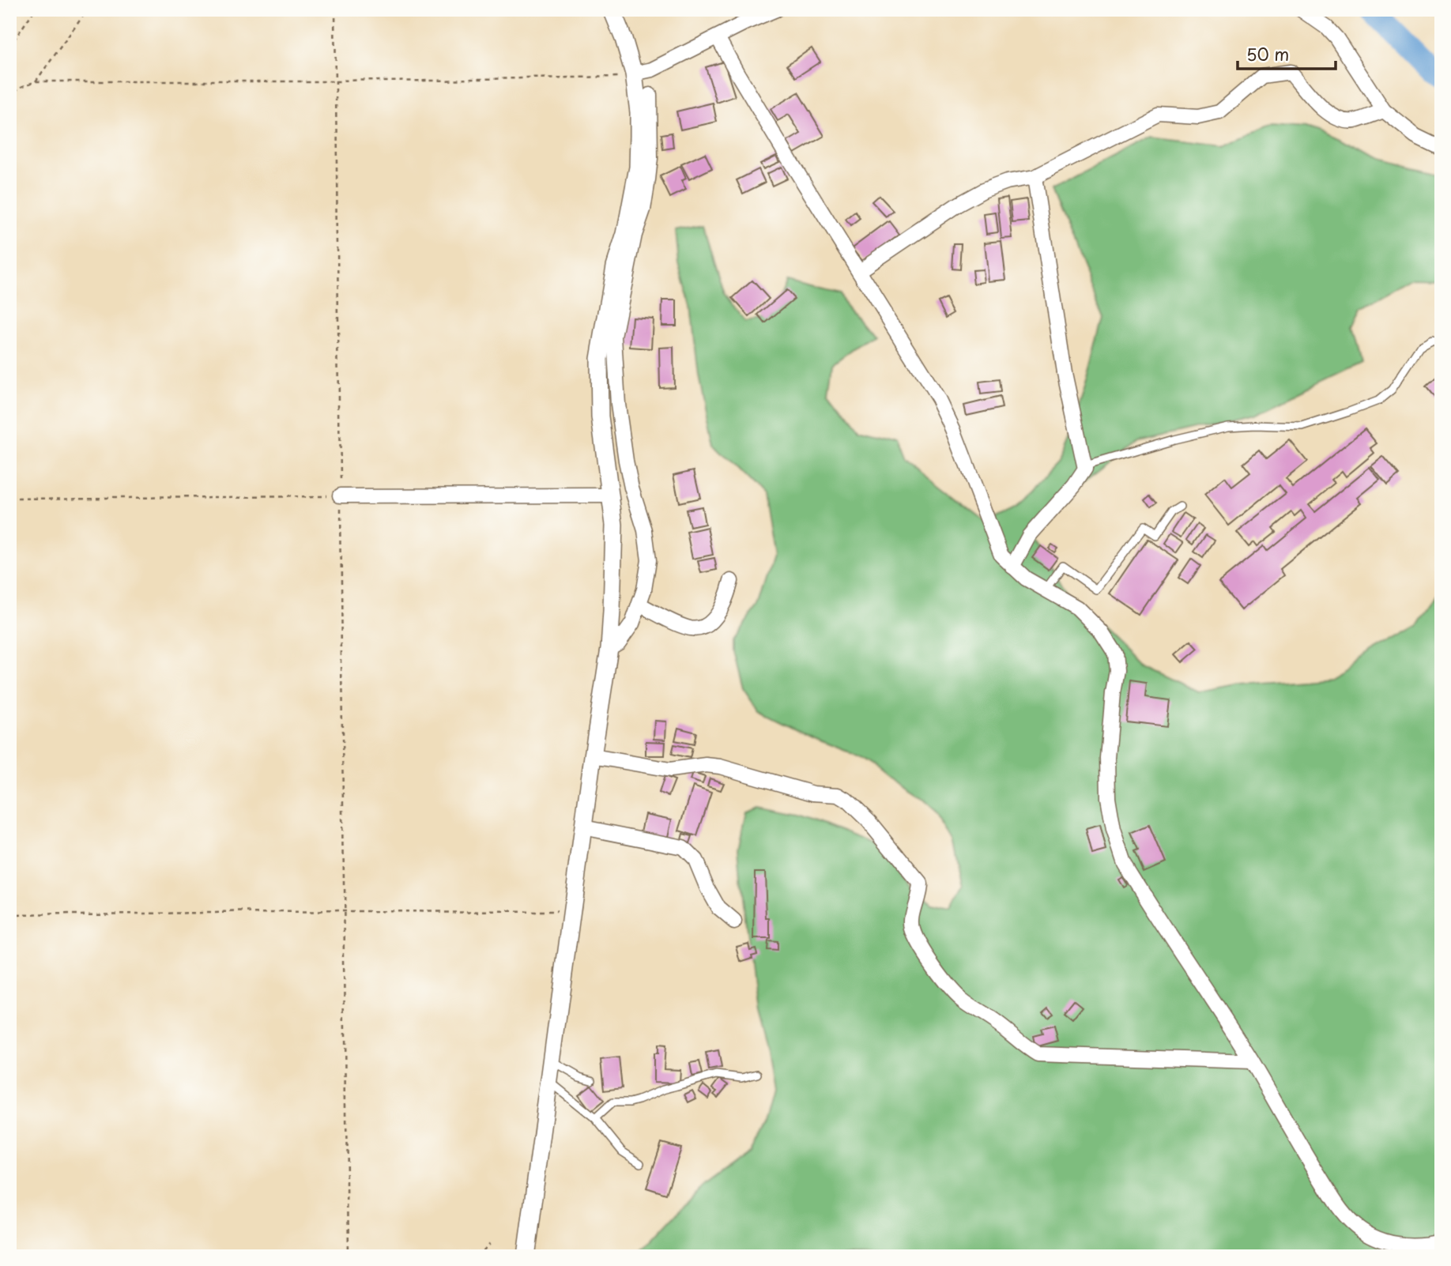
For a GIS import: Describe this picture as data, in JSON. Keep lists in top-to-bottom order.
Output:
{
  "scale_bar": "50 m"
}
